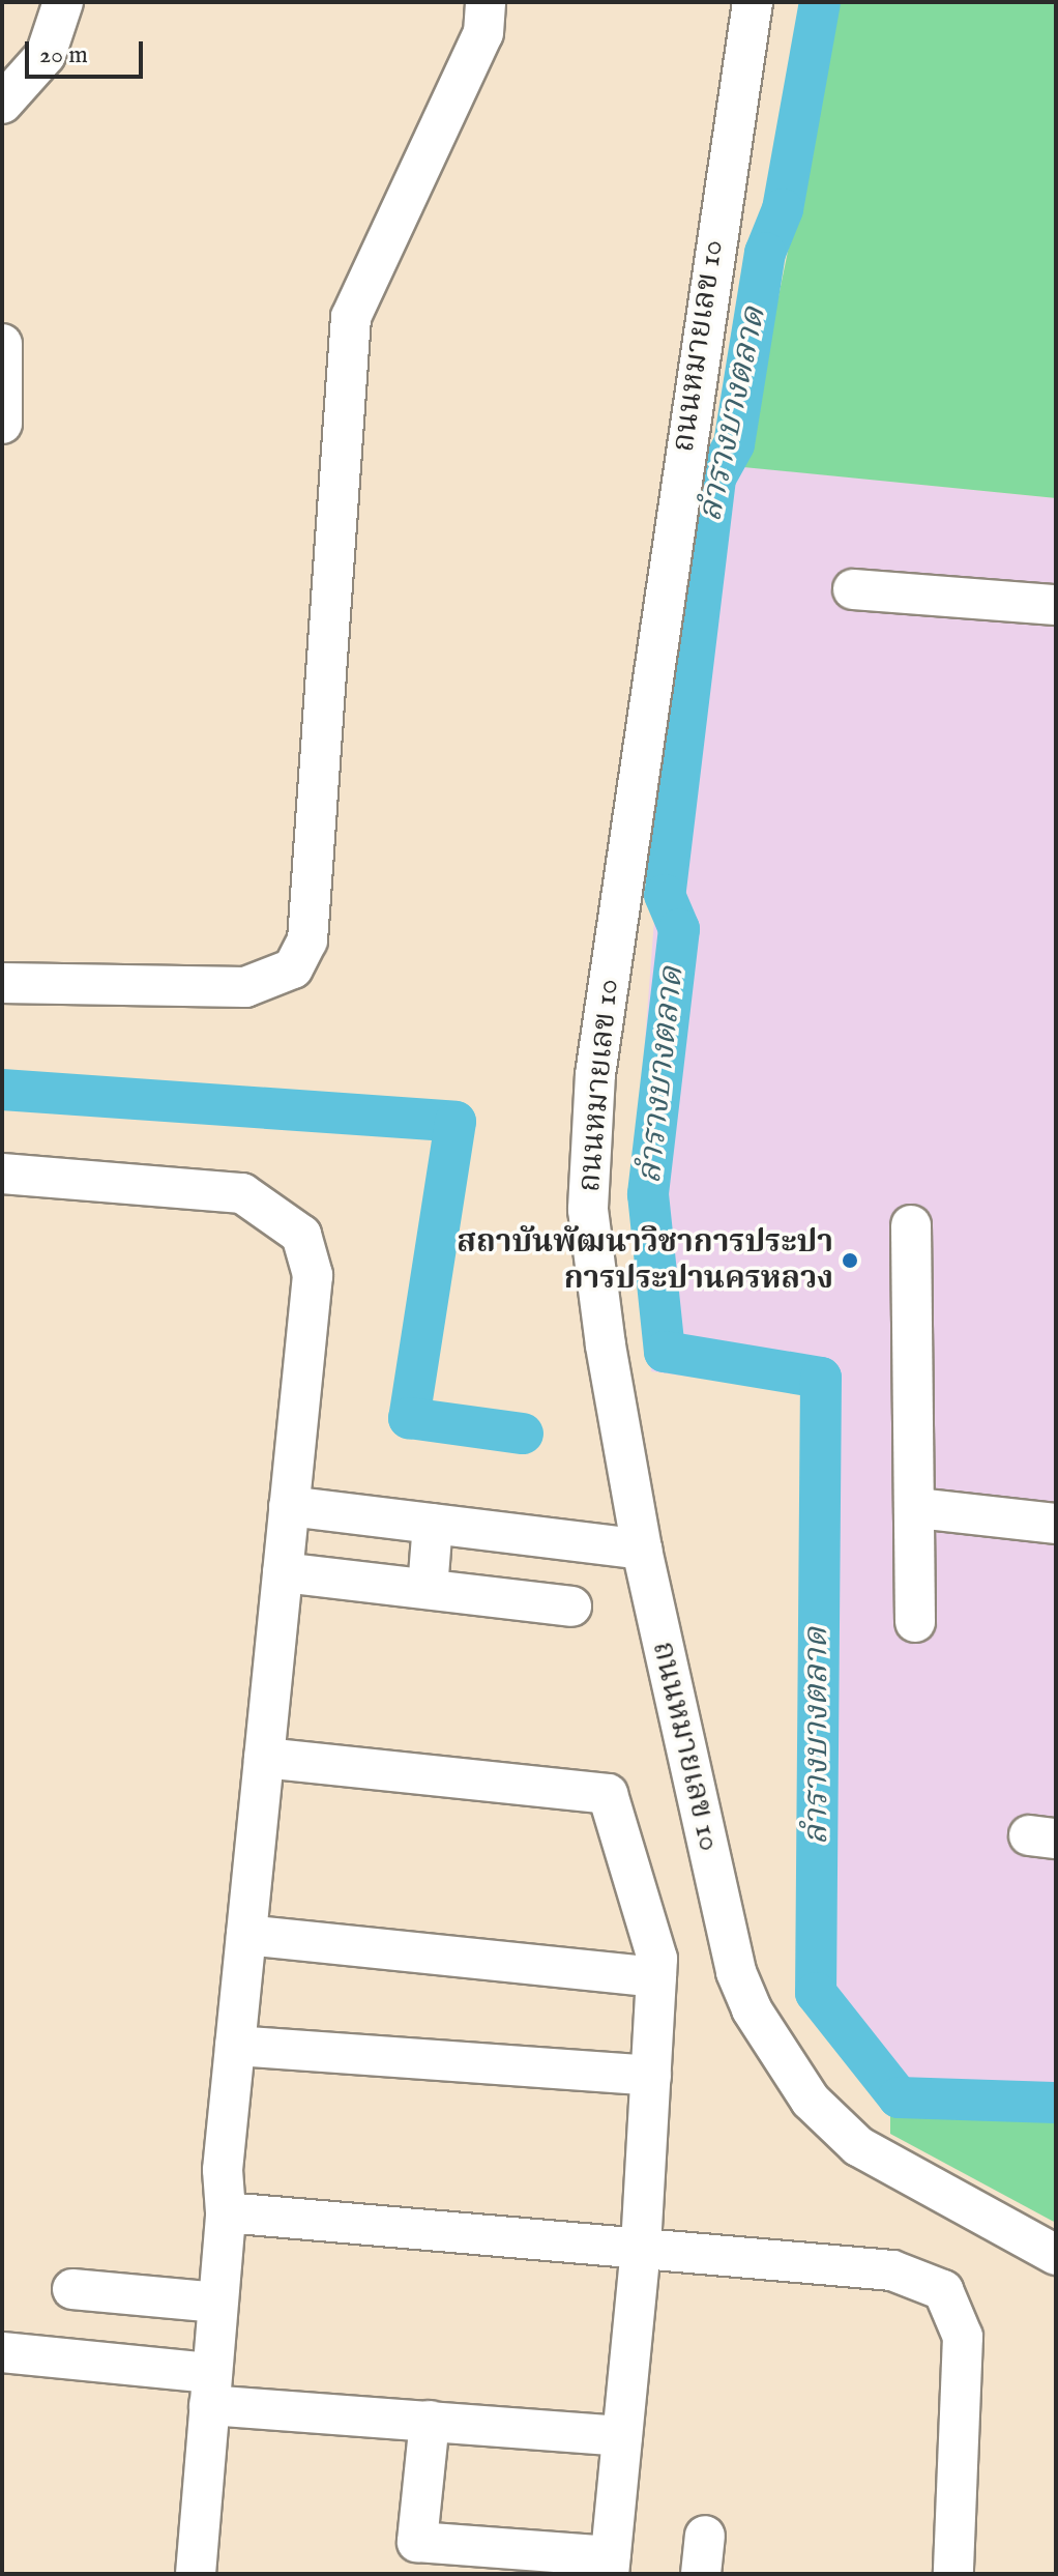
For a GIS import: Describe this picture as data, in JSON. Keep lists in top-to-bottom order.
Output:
{
  "streets": {
    "street": ["ถนนหมายเลข 10"]
  },
  "water": ["ลำรางบางตลาด"],
  "places": ["สถาบันพัฒนาวิชาการประปา การประปานครหลวง"],
  "scale_bar": "20 m"
}
